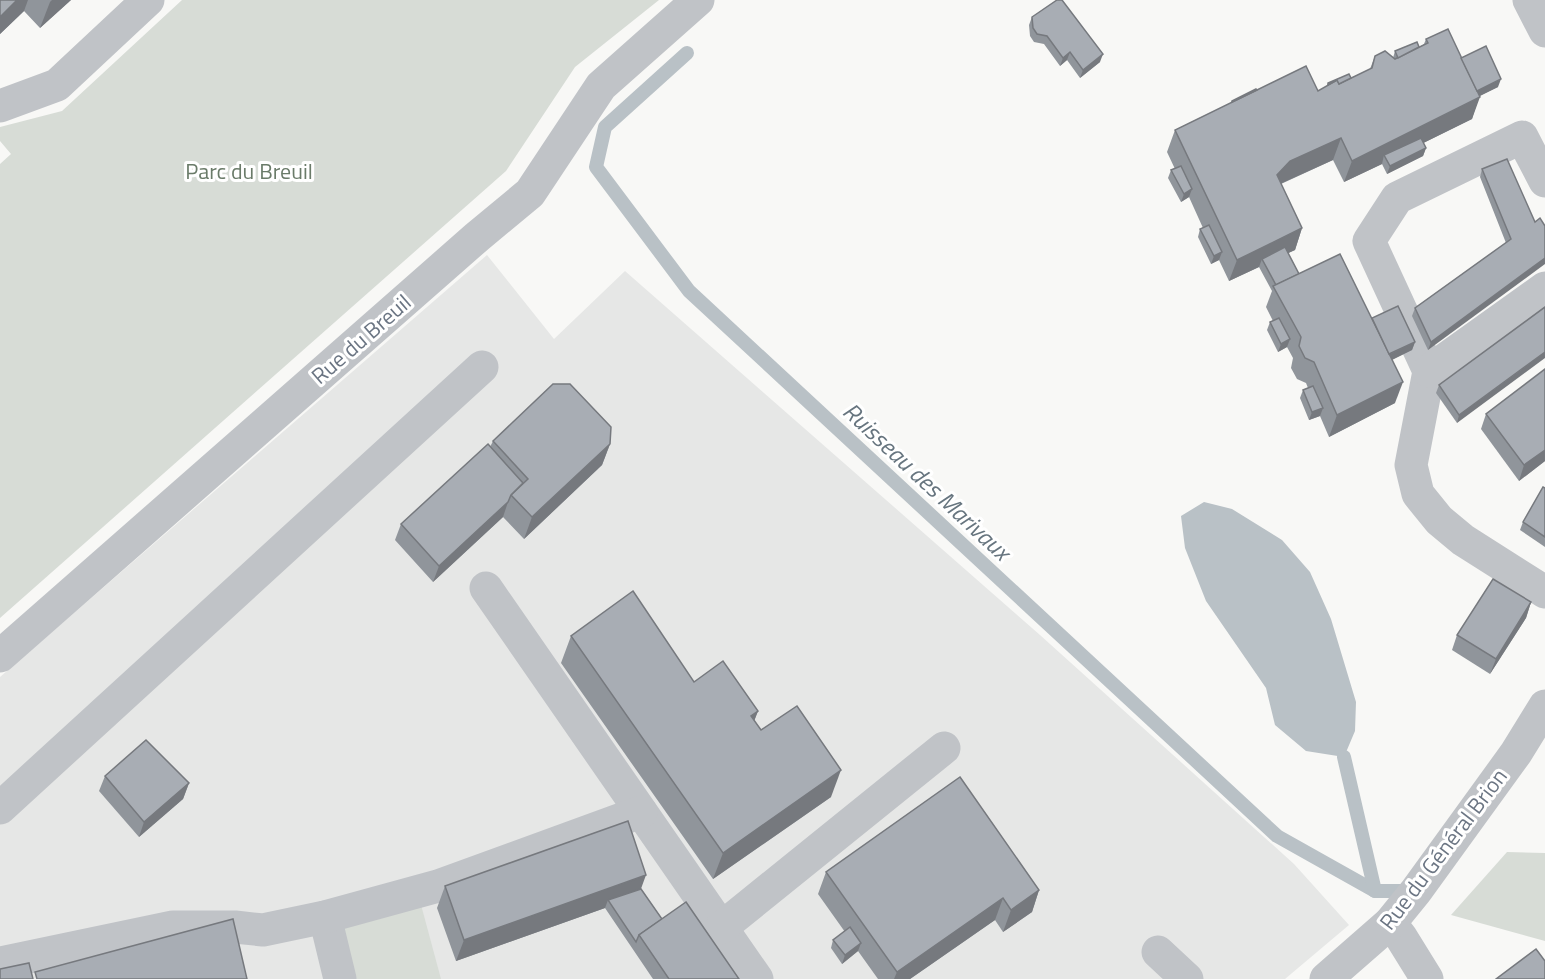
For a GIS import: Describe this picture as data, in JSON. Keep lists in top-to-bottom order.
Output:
{
  "streets": {
    "street": ["Rue du Breuil", "Rue du Général Brion"]
  },
  "water": ["Ruisseau des Marivaux"],
  "parks": ["Parc du Breuil"]
}
